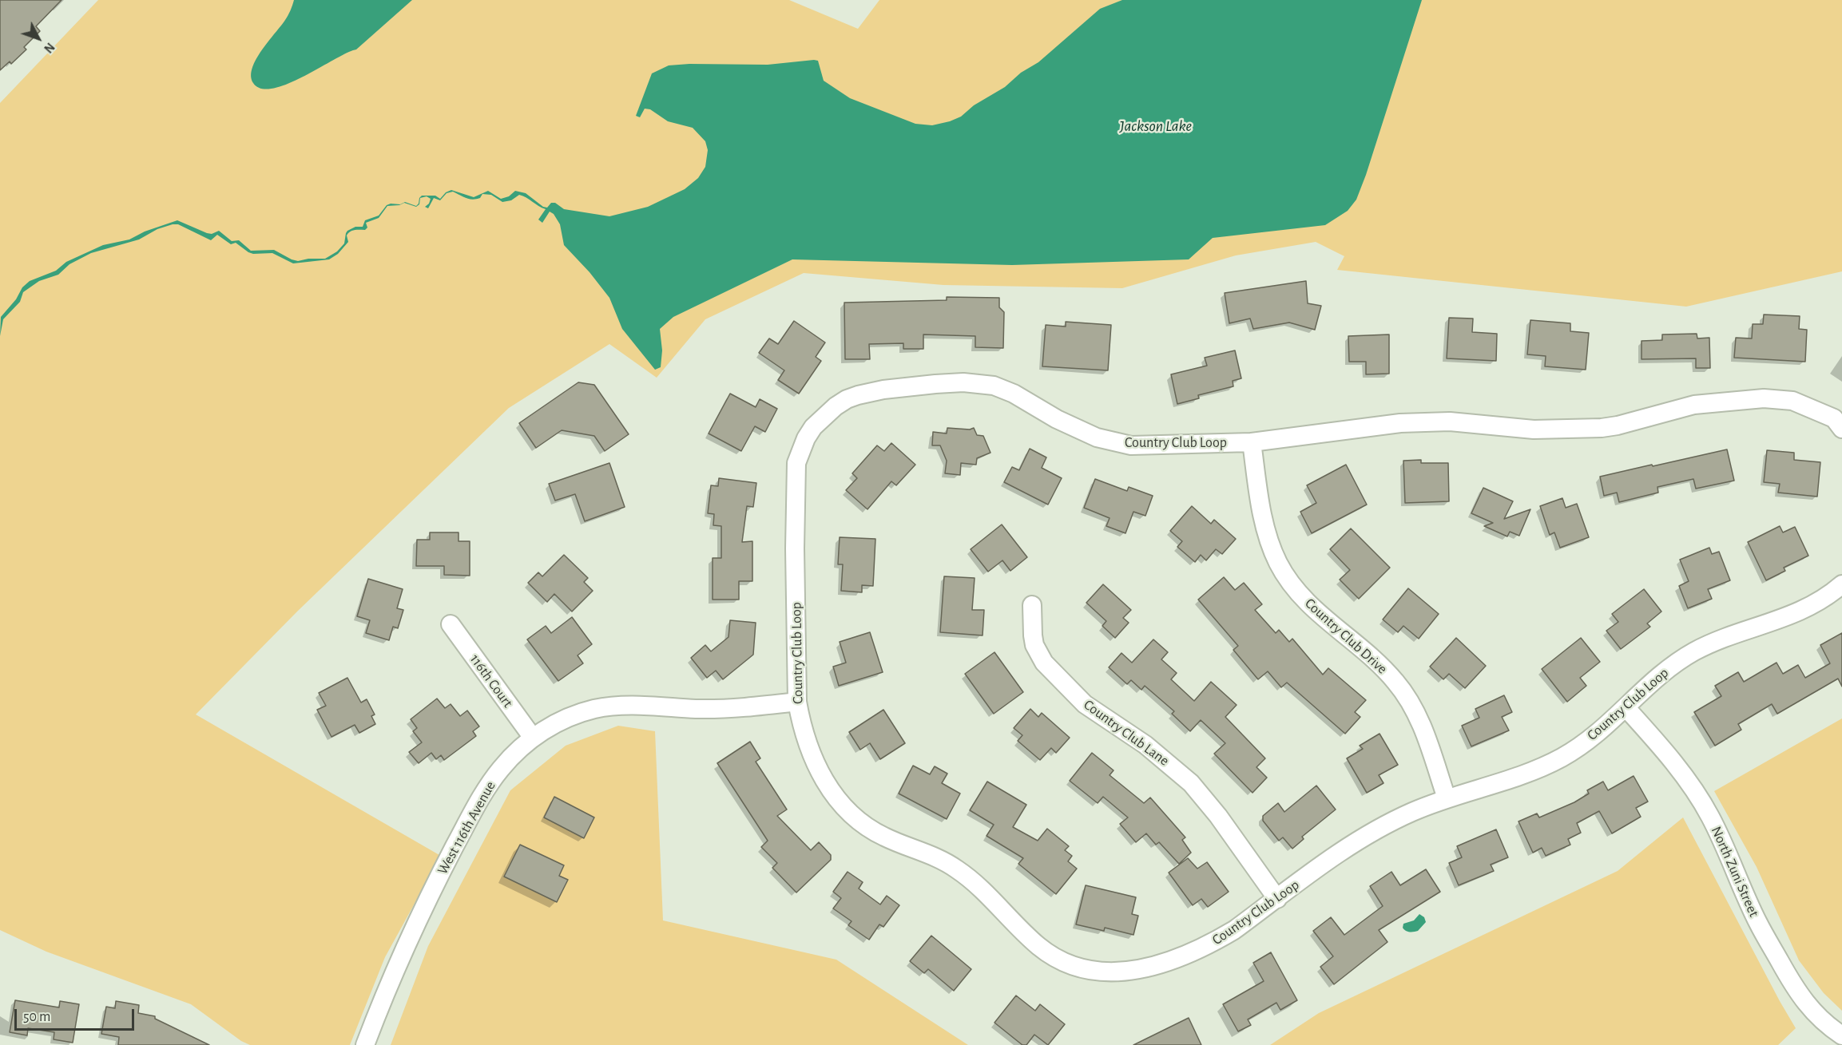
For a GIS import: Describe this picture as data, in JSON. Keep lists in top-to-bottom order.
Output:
{
  "streets": {
    "street": [
      "Country Club Loop",
      "Country Club Drive",
      "116th Court",
      "Country Club Lane",
      "West 116th Avenue",
      "North Zuni Street"
    ]
  },
  "crossings": [
    ["Country Club Loop", "Country Club Drive"],
    ["Country Club Loop", "Country Club Lane"],
    ["Country Club Loop", "West 116th Avenue"],
    ["Country Club Loop", "North Zuni Street"],
    ["116th Court", "West 116th Avenue"]
  ],
  "water": ["Jackson Lake"],
  "scale_bar": "50 m",
  "north": "bottom right"
}
